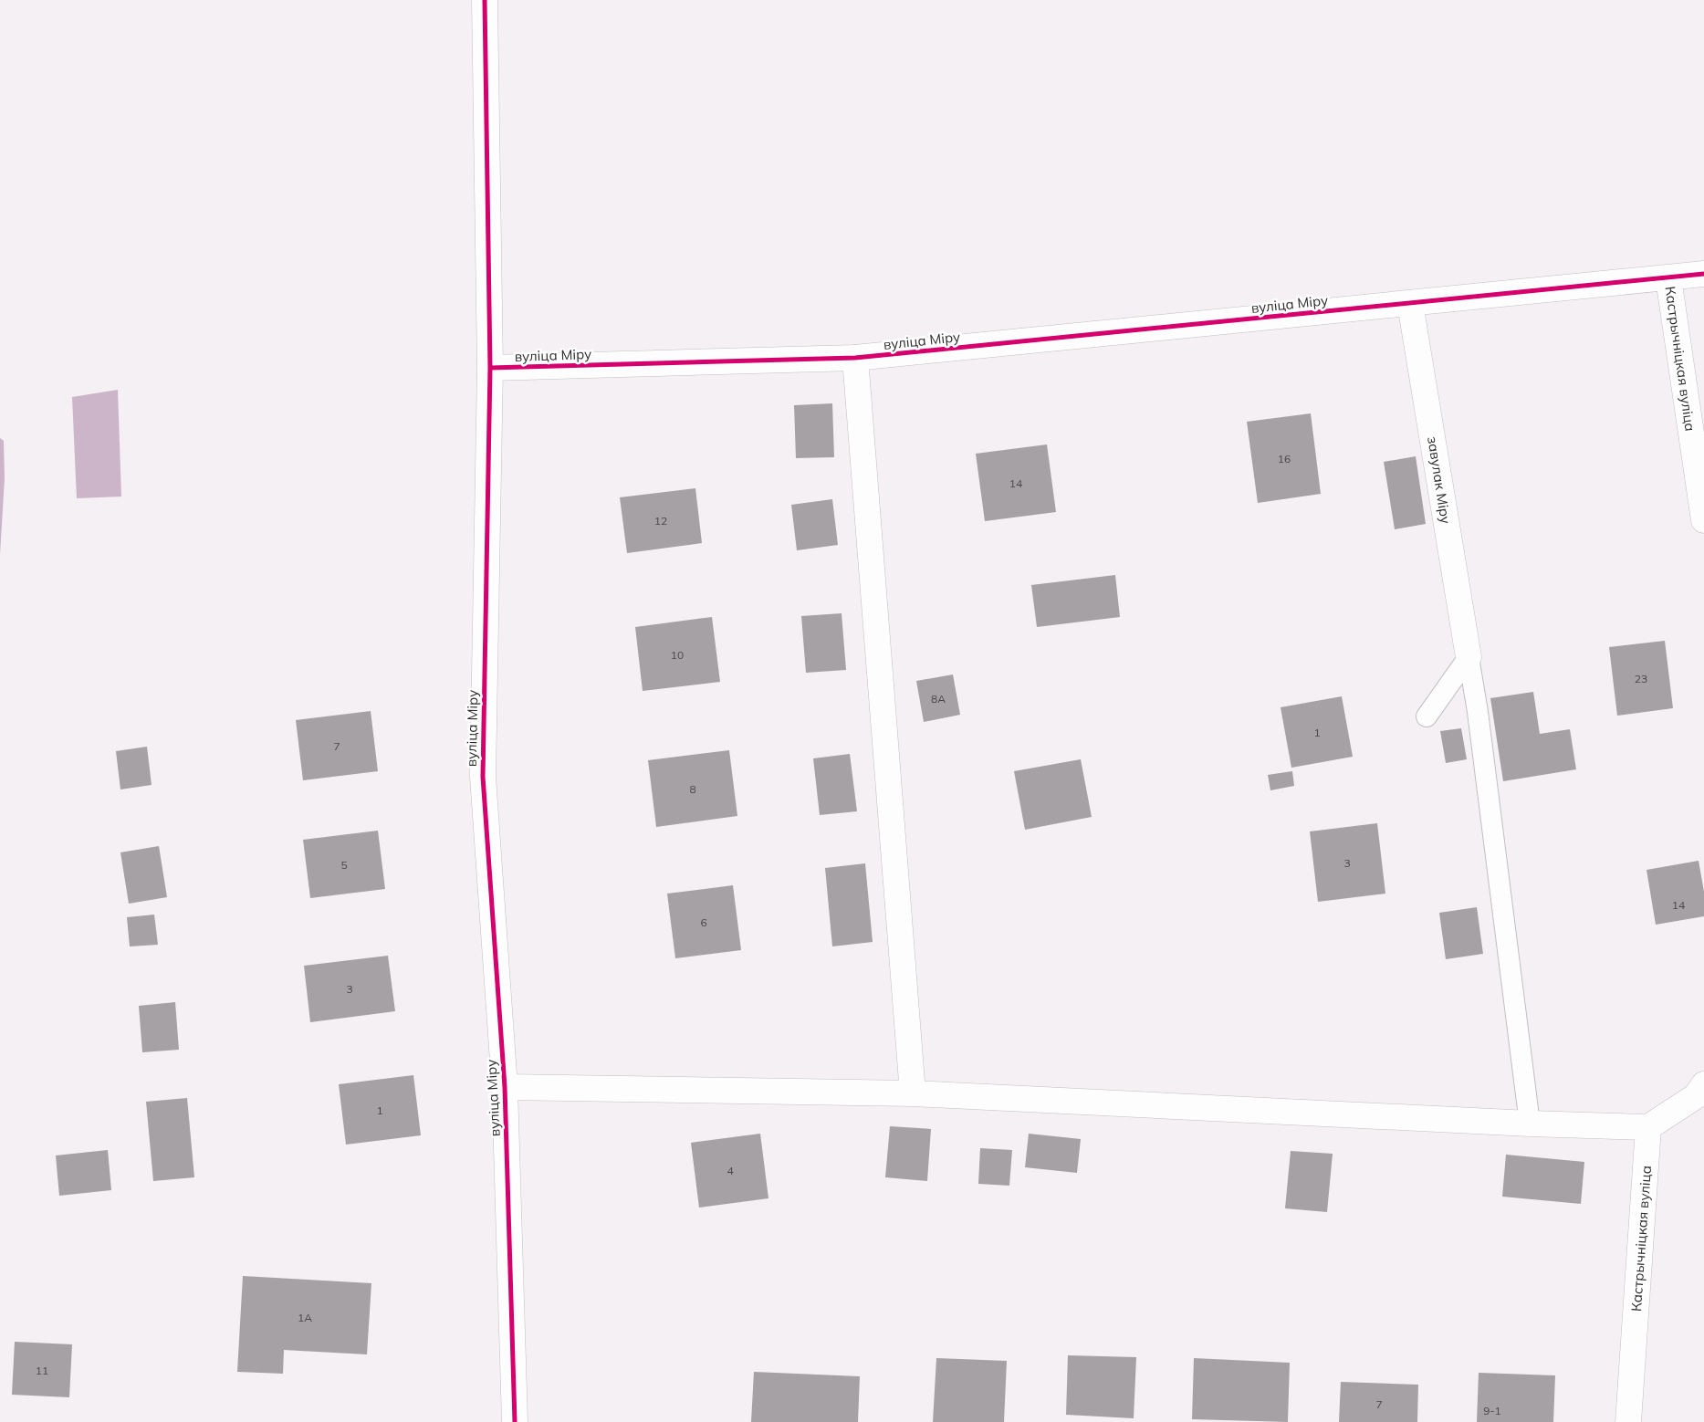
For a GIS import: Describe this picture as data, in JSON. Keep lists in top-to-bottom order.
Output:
{
  "streets": {
    "street": ["вуліца Міру", "Кастрычніцкая вуліца", "завулак Міру"]
  },
  "crossings": [
    ["вуліца Міру", "Кастрычніцкая вуліца"],
    ["вуліца Міру", "завулак Міру"]
  ],
  "house_numbers": [
    "16",
    "14",
    "12",
    "10",
    "23",
    "8А",
    "1",
    "7",
    "8",
    "3",
    "5",
    "14",
    "6",
    "3",
    "1",
    "4",
    "1А",
    "11",
    "7",
    "9-1"
  ]
}
